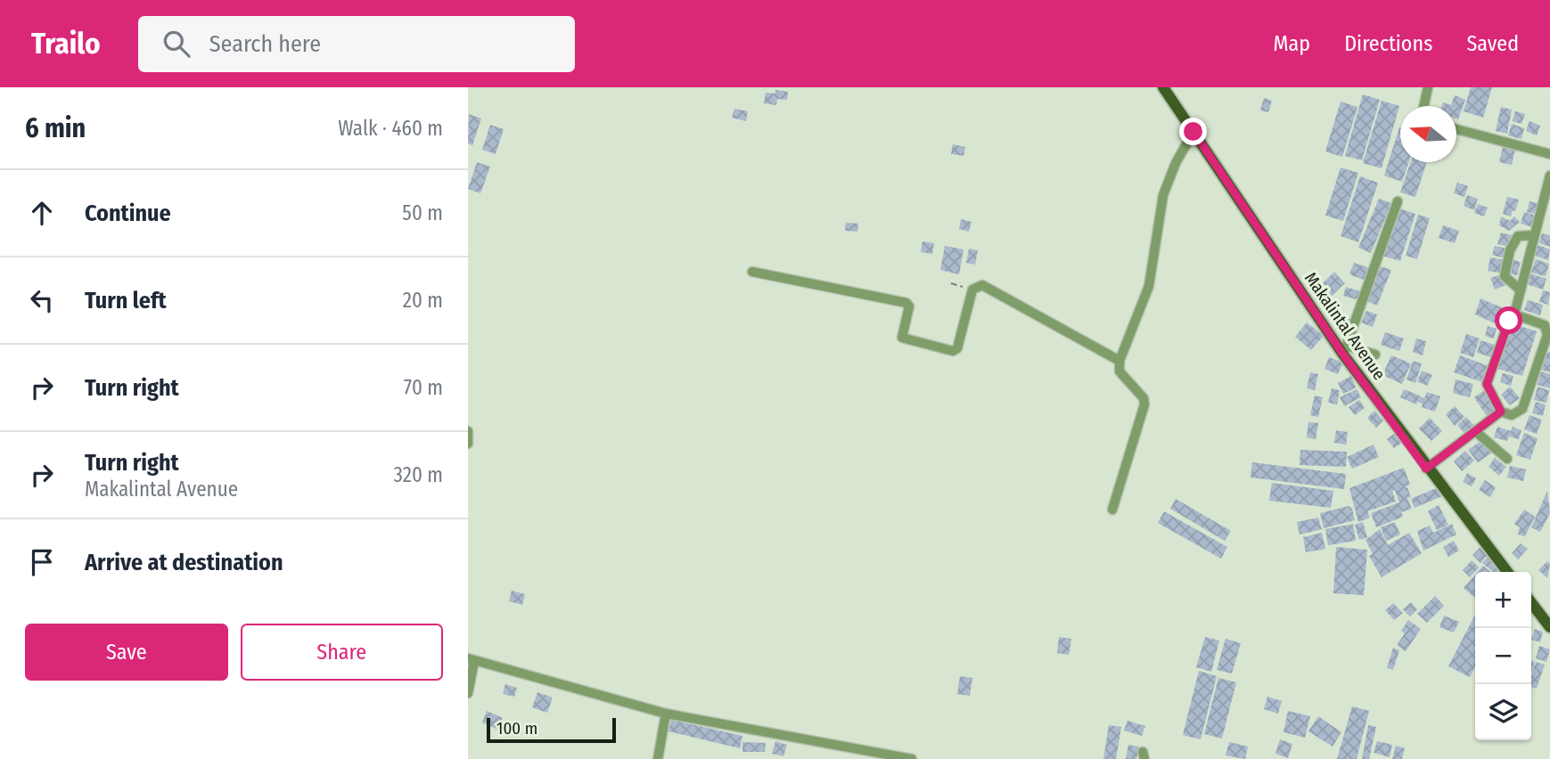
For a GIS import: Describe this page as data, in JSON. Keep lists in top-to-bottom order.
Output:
{
  "streets": {
    "main road": ["Makalintal Avenue"]
  },
  "scale_bar": "100 m",
  "north": "left",
  "page": {
    "header": "Trailo",
    "search": "Search here",
    "nav": ["Map", "Directions", "Saved"],
    "heading": ["6 min", "Walk · 460 m"],
    "list": [
      ["Continue", "50 m"],
      ["Turn left", "20 m"],
      ["Turn right", "70 m"],
      ["Turn right", "Makalintal Avenue", "320 m"],
      "Arrive at destination"
    ],
    "map_buttons": ["+", "−"],
    "buttons": ["Save", "Share"],
    "scale": "100 m"
  }
}
